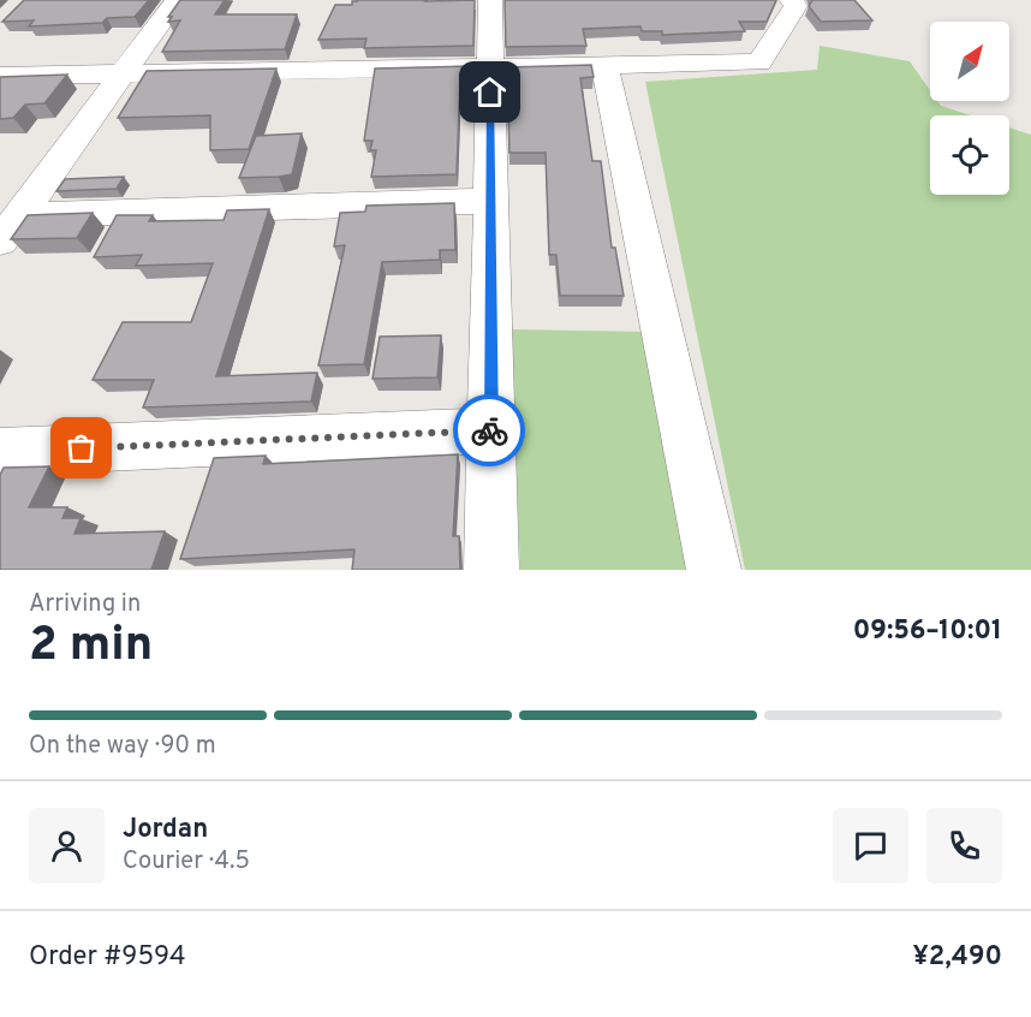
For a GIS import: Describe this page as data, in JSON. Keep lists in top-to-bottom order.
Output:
{
  "north": "top right",
  "page": {
    "heading": ["2 min", "Arriving in", "09:56–10:01"],
    "panel": [
      "Jordan",
      "Courier · 4.5",
      "Order #9594",
      "¥2,490"
    ],
    "bar": "On the way · 90 m"
  }
}
